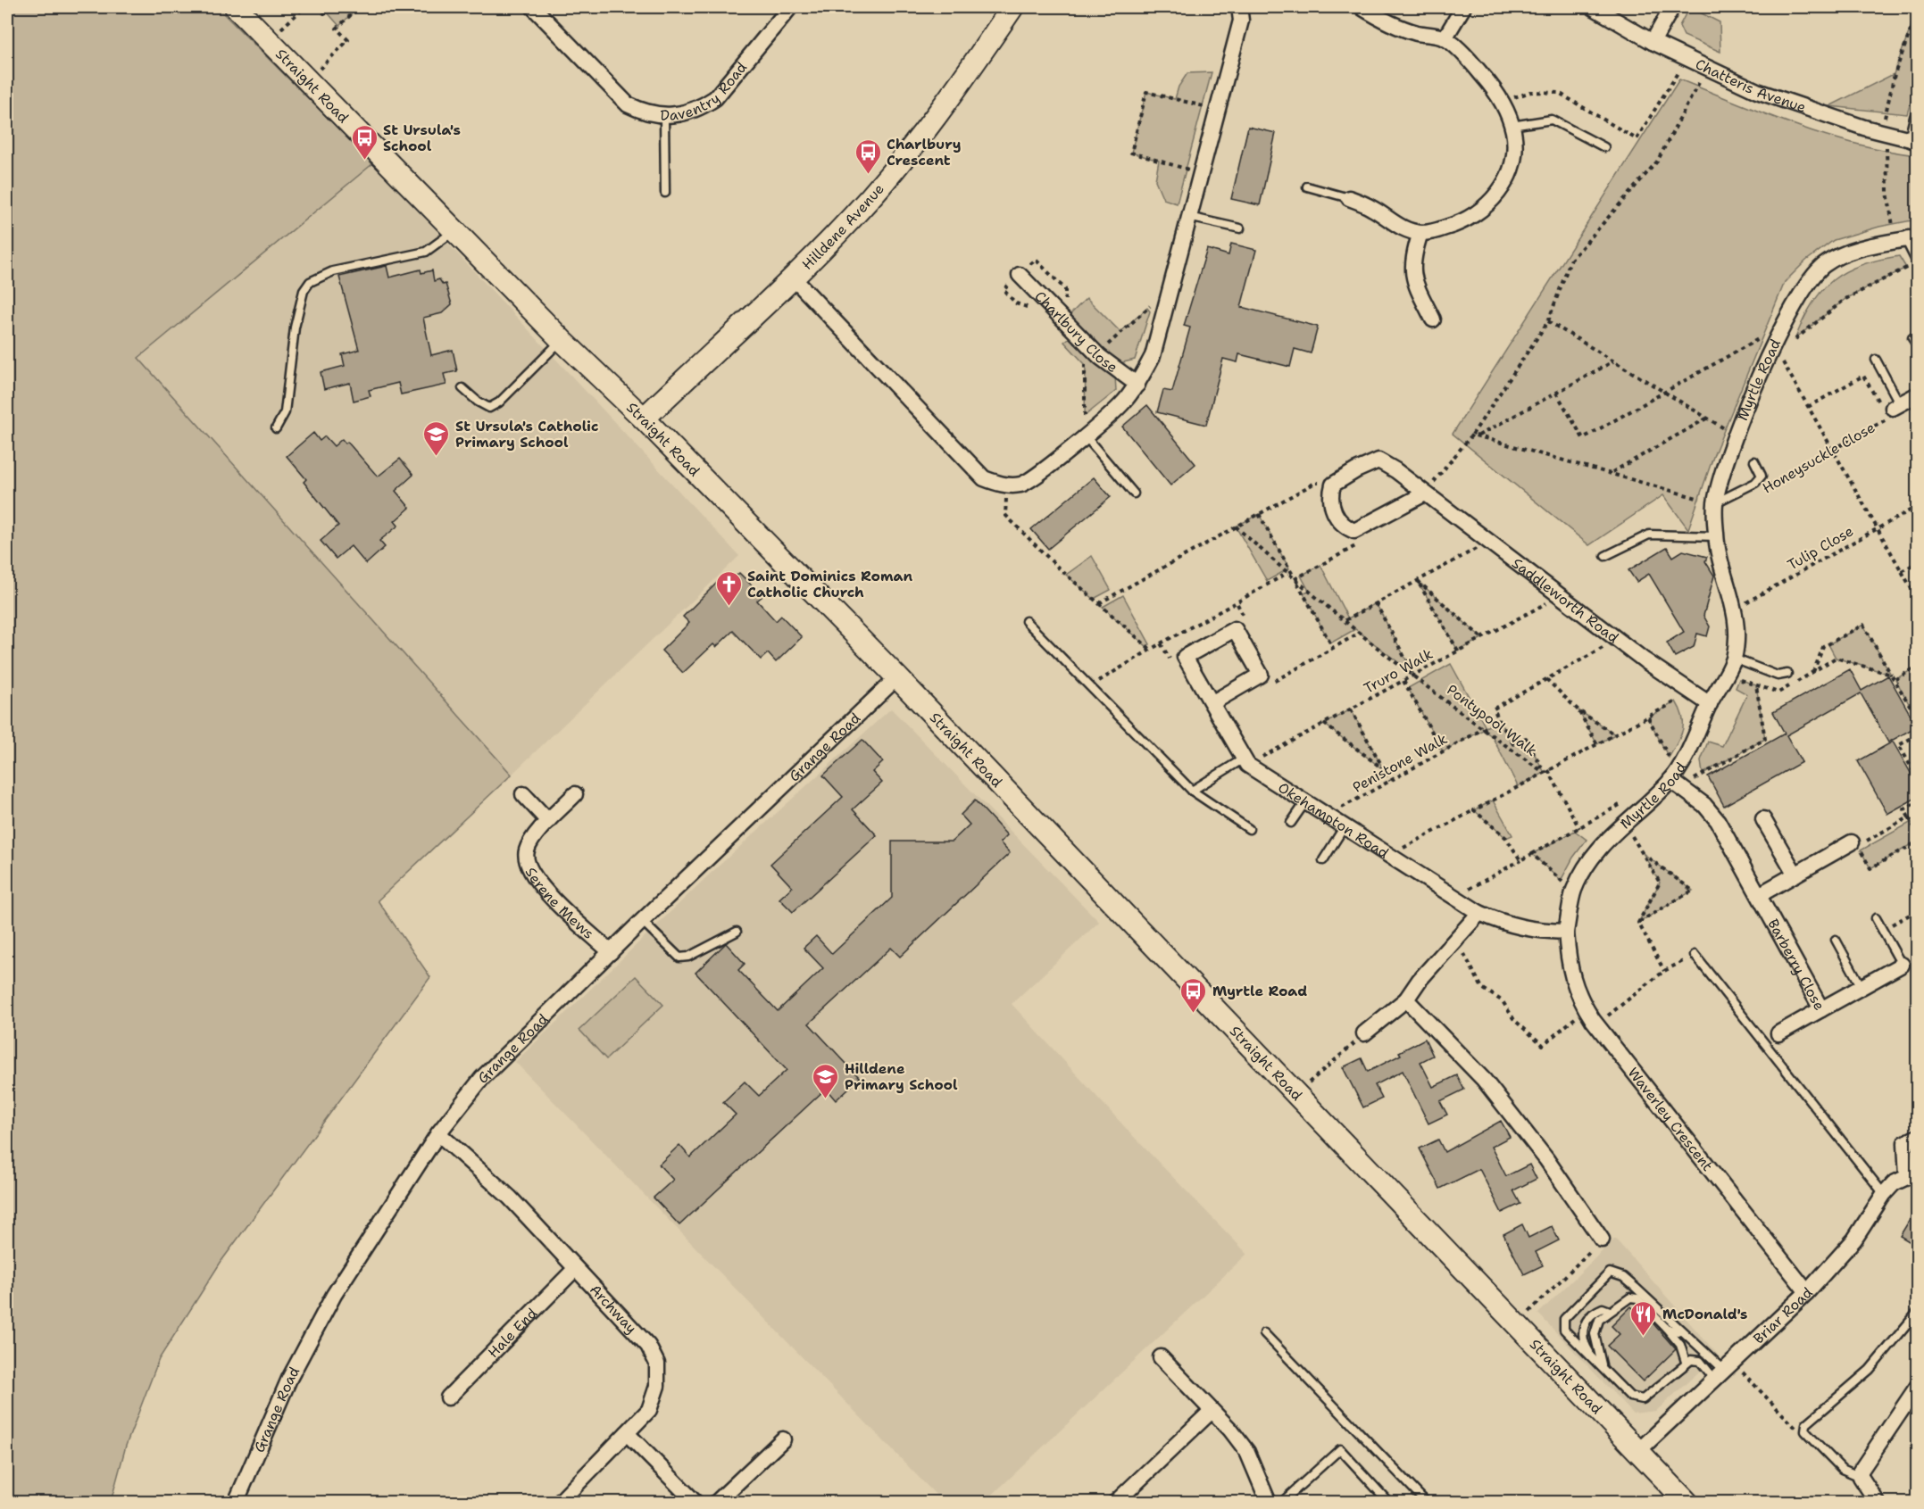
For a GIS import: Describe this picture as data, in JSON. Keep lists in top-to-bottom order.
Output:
{
  "streets": {
    "street": [
      "Chatteris Avenue",
      "Straight Road",
      "Daventry Road",
      "Hilldene Avenue",
      "Charlbury Close",
      "Myrtle Road",
      "Saddleworth Road",
      "Grange Road",
      "Okehampton Road",
      "Serene Mews",
      "Barberry Close",
      "Waverley Crescent",
      "Archway",
      "Briar Road",
      "Hale End"
    ],
    "path": [
      "Honeysuckle Close",
      "Tulip Close",
      "Truro Walk",
      "Pontypool Walk",
      "Penistone Walk"
    ]
  },
  "crossings": [
    ["Straight Road", "Hilldene Avenue"],
    ["Straight Road", "Grange Road"],
    ["Straight Road", "Briar Road"],
    ["Myrtle Road", "Tulip Close"],
    ["Myrtle Road", "Saddleworth Road"],
    ["Myrtle Road", "Barberry Close"],
    ["Myrtle Road", "Waverley Crescent"],
    ["Saddleworth Road", "Truro Walk"],
    ["Truro Walk", "Pontypool Walk"],
    ["Truro Walk", "Okehampton Road"],
    ["Pontypool Walk", "Penistone Walk"],
    ["Pontypool Walk", "Okehampton Road"],
    ["Grange Road", "Serene Mews"],
    ["Grange Road", "Archway"],
    ["Penistone Walk", "Okehampton Road"],
    ["Waverley Crescent", "Briar Road"],
    ["Archway", "Hale End"]
  ],
  "places": {
    "bus stop": ["St Ursula's School", "Charlbury Crescent", "Myrtle Road"],
    "school or university": ["St Ursula's Catholic Primary School", "Hilldene Primary School"],
    "church": ["Saint Dominics Roman Catholic Church"],
    "restaurant": ["McDonald's"]
  }
}
